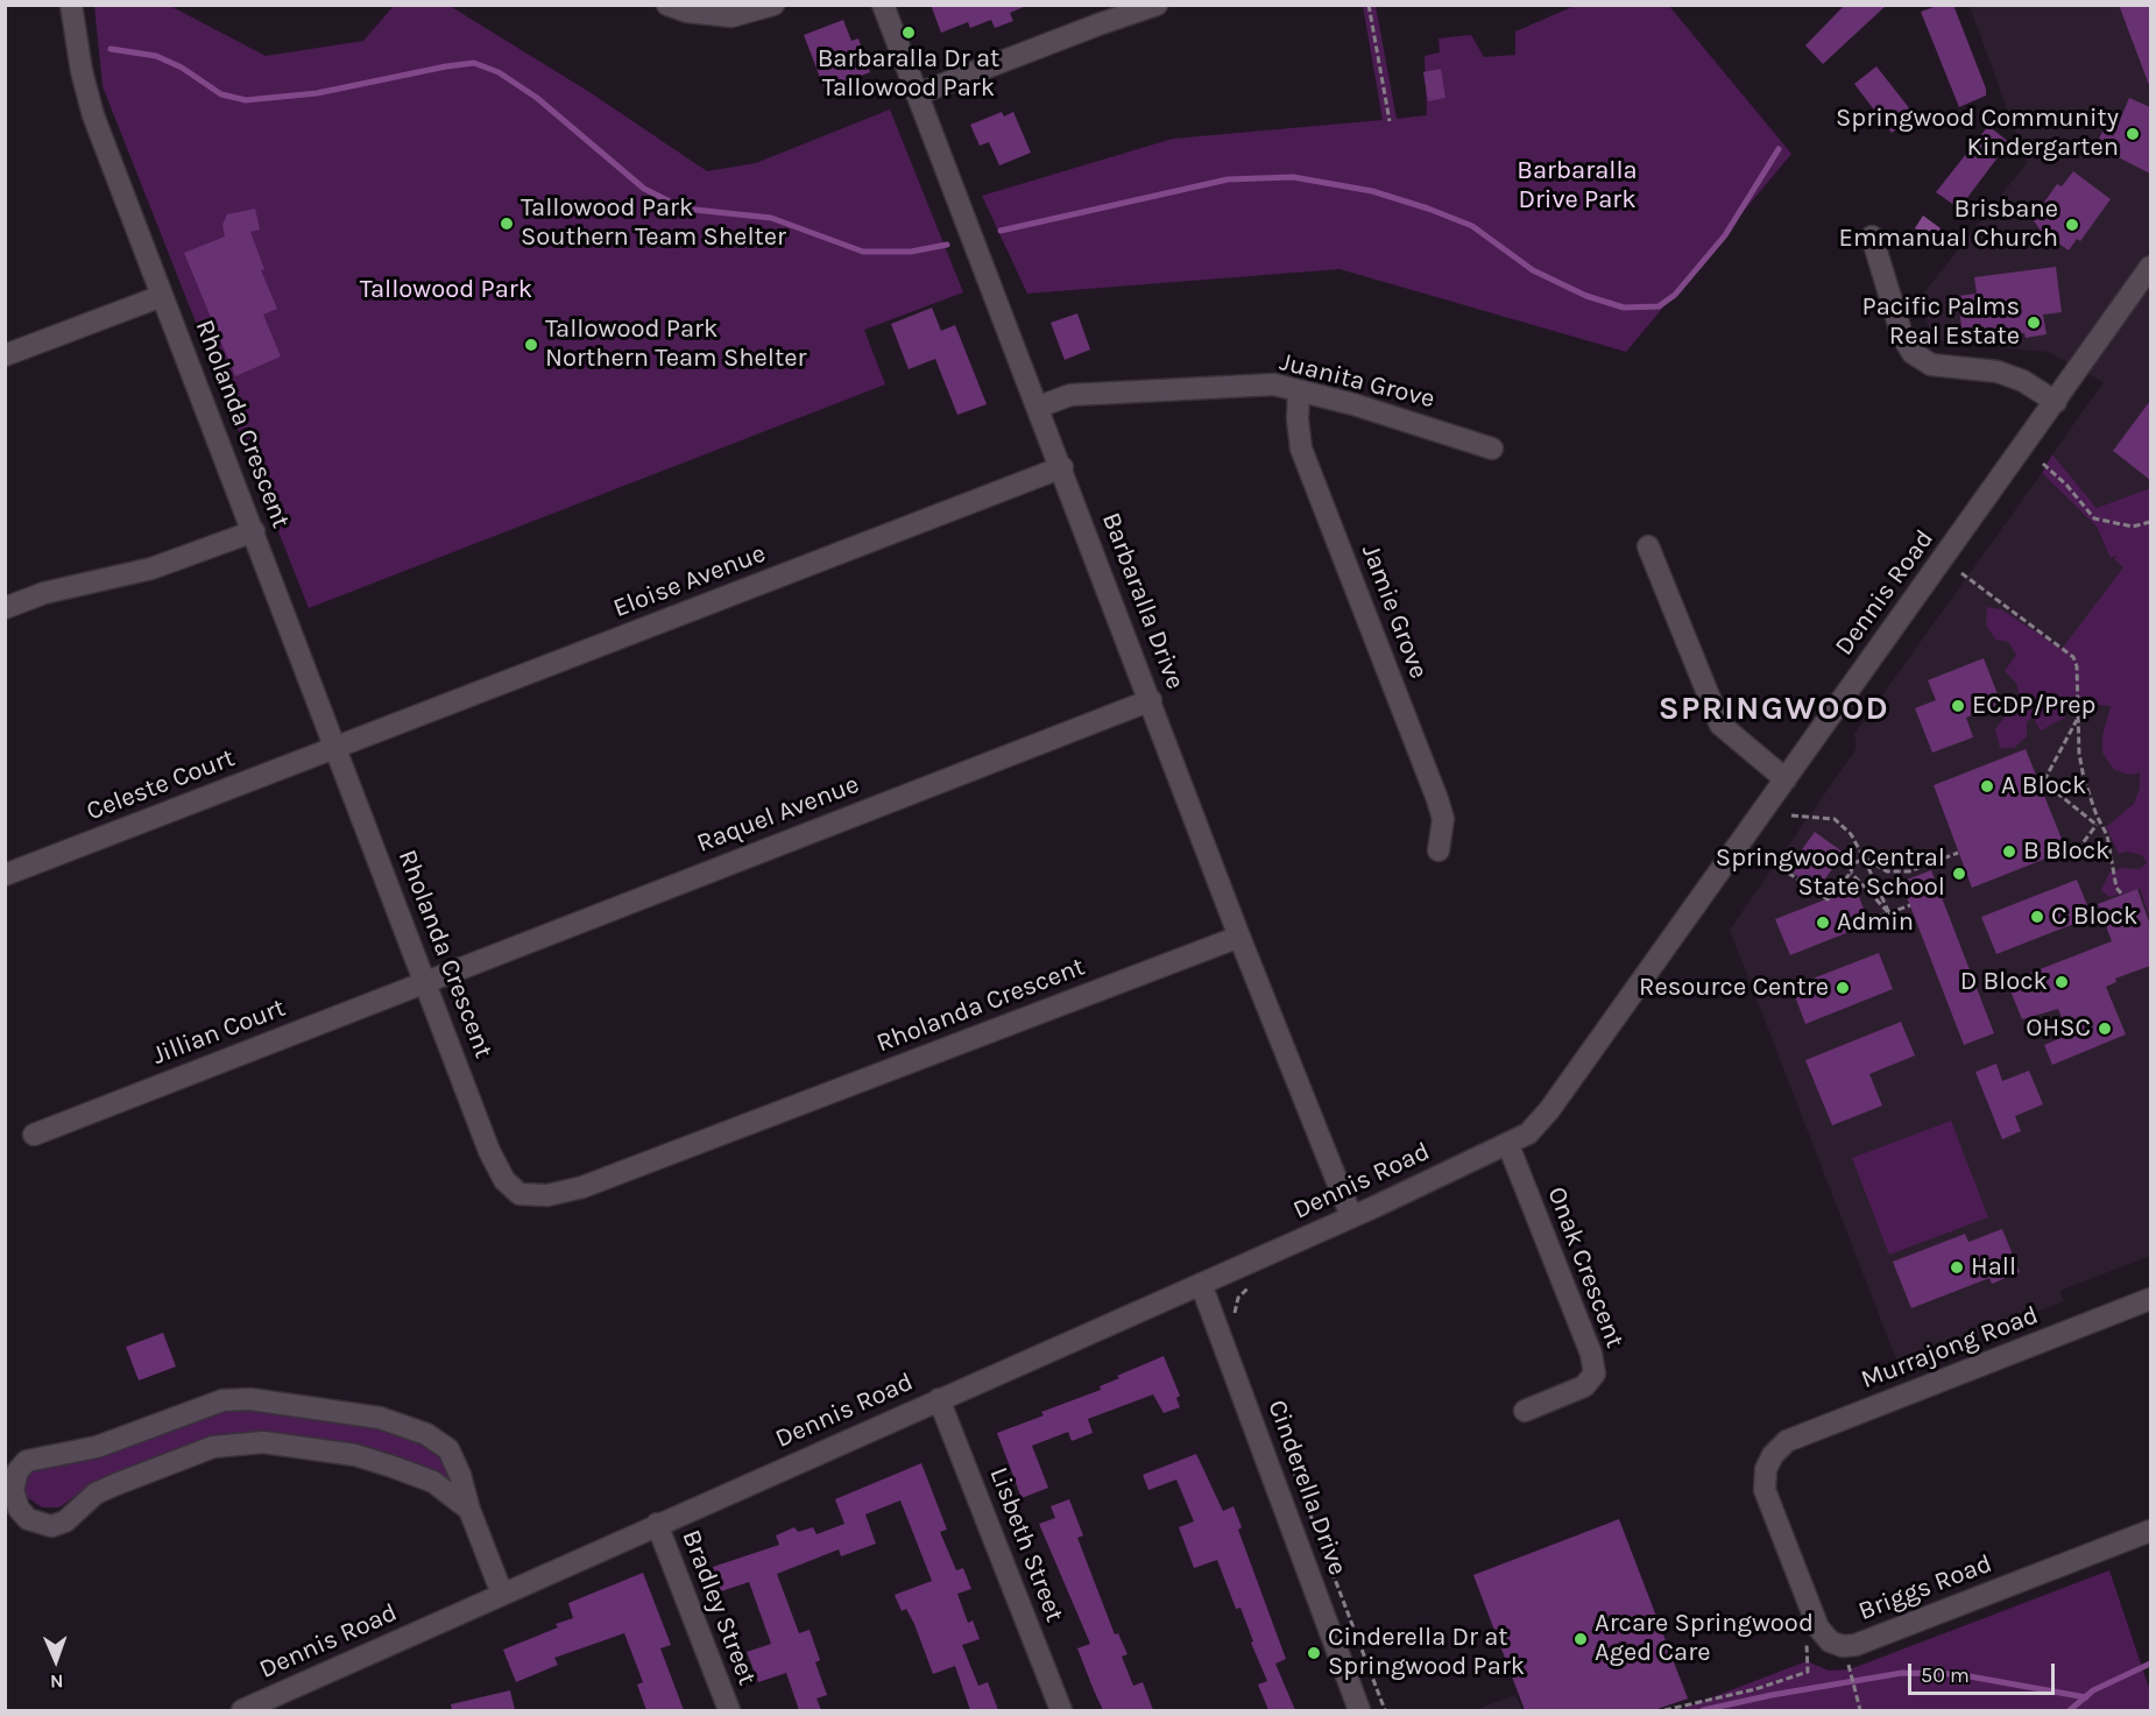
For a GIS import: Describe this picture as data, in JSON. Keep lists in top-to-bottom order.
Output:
{
  "streets": {
    "street": [
      "Juanita Grove",
      "Rholanda Crescent",
      "Eloise Avenue",
      "Dennis Road",
      "Barbaralla Drive",
      "Jamie Grove",
      "Celeste Court",
      "Raquel Avenue",
      "Jillian Court",
      "Onak Crescent",
      "Murrajong Road",
      "Cinderella Drive",
      "Lisbeth Street",
      "Briggs Road",
      "Bradley Street"
    ]
  },
  "crossings": [
    ["Juanita Grove", "Barbaralla Drive"],
    ["Juanita Grove", "Jamie Grove"],
    ["Rholanda Crescent", "Eloise Avenue"],
    ["Rholanda Crescent", "Barbaralla Drive"],
    ["Rholanda Crescent", "Celeste Court"],
    ["Rholanda Crescent", "Raquel Avenue"],
    ["Rholanda Crescent", "Jillian Court"],
    ["Eloise Avenue", "Barbaralla Drive"],
    ["Eloise Avenue", "Celeste Court"],
    ["Dennis Road", "Barbaralla Drive"],
    ["Dennis Road", "Onak Crescent"],
    ["Dennis Road", "Cinderella Drive"],
    ["Dennis Road", "Lisbeth Street"],
    ["Dennis Road", "Bradley Street"],
    ["Barbaralla Drive", "Raquel Avenue"],
    ["Raquel Avenue", "Jillian Court"],
    ["Murrajong Road", "Briggs Road"]
  ],
  "districts": ["SPRINGWOOD"],
  "parks": ["Barbaralla Drive Park", "Tallowood Park"],
  "places": [
    "Barbaralla Dr at Tallowood Park",
    "Springwood Community Kindergarten",
    "Tallowood Park Southern Team Shelter",
    "Brisbane Emmanual Church",
    "Pacific Palms Real Estate",
    "Tallowood Park Northern Team Shelter",
    "ECDP/Prep",
    "A Block",
    "B Block",
    "Springwood Central State School",
    "C Block",
    "Admin",
    "D Block",
    "Resource Centre",
    "OHSC",
    "Hall",
    "Arcare Springwood Aged Care",
    "Cinderella Dr at Springwood Park"
  ],
  "scale_bar": "50 m",
  "north": "bottom"
}
